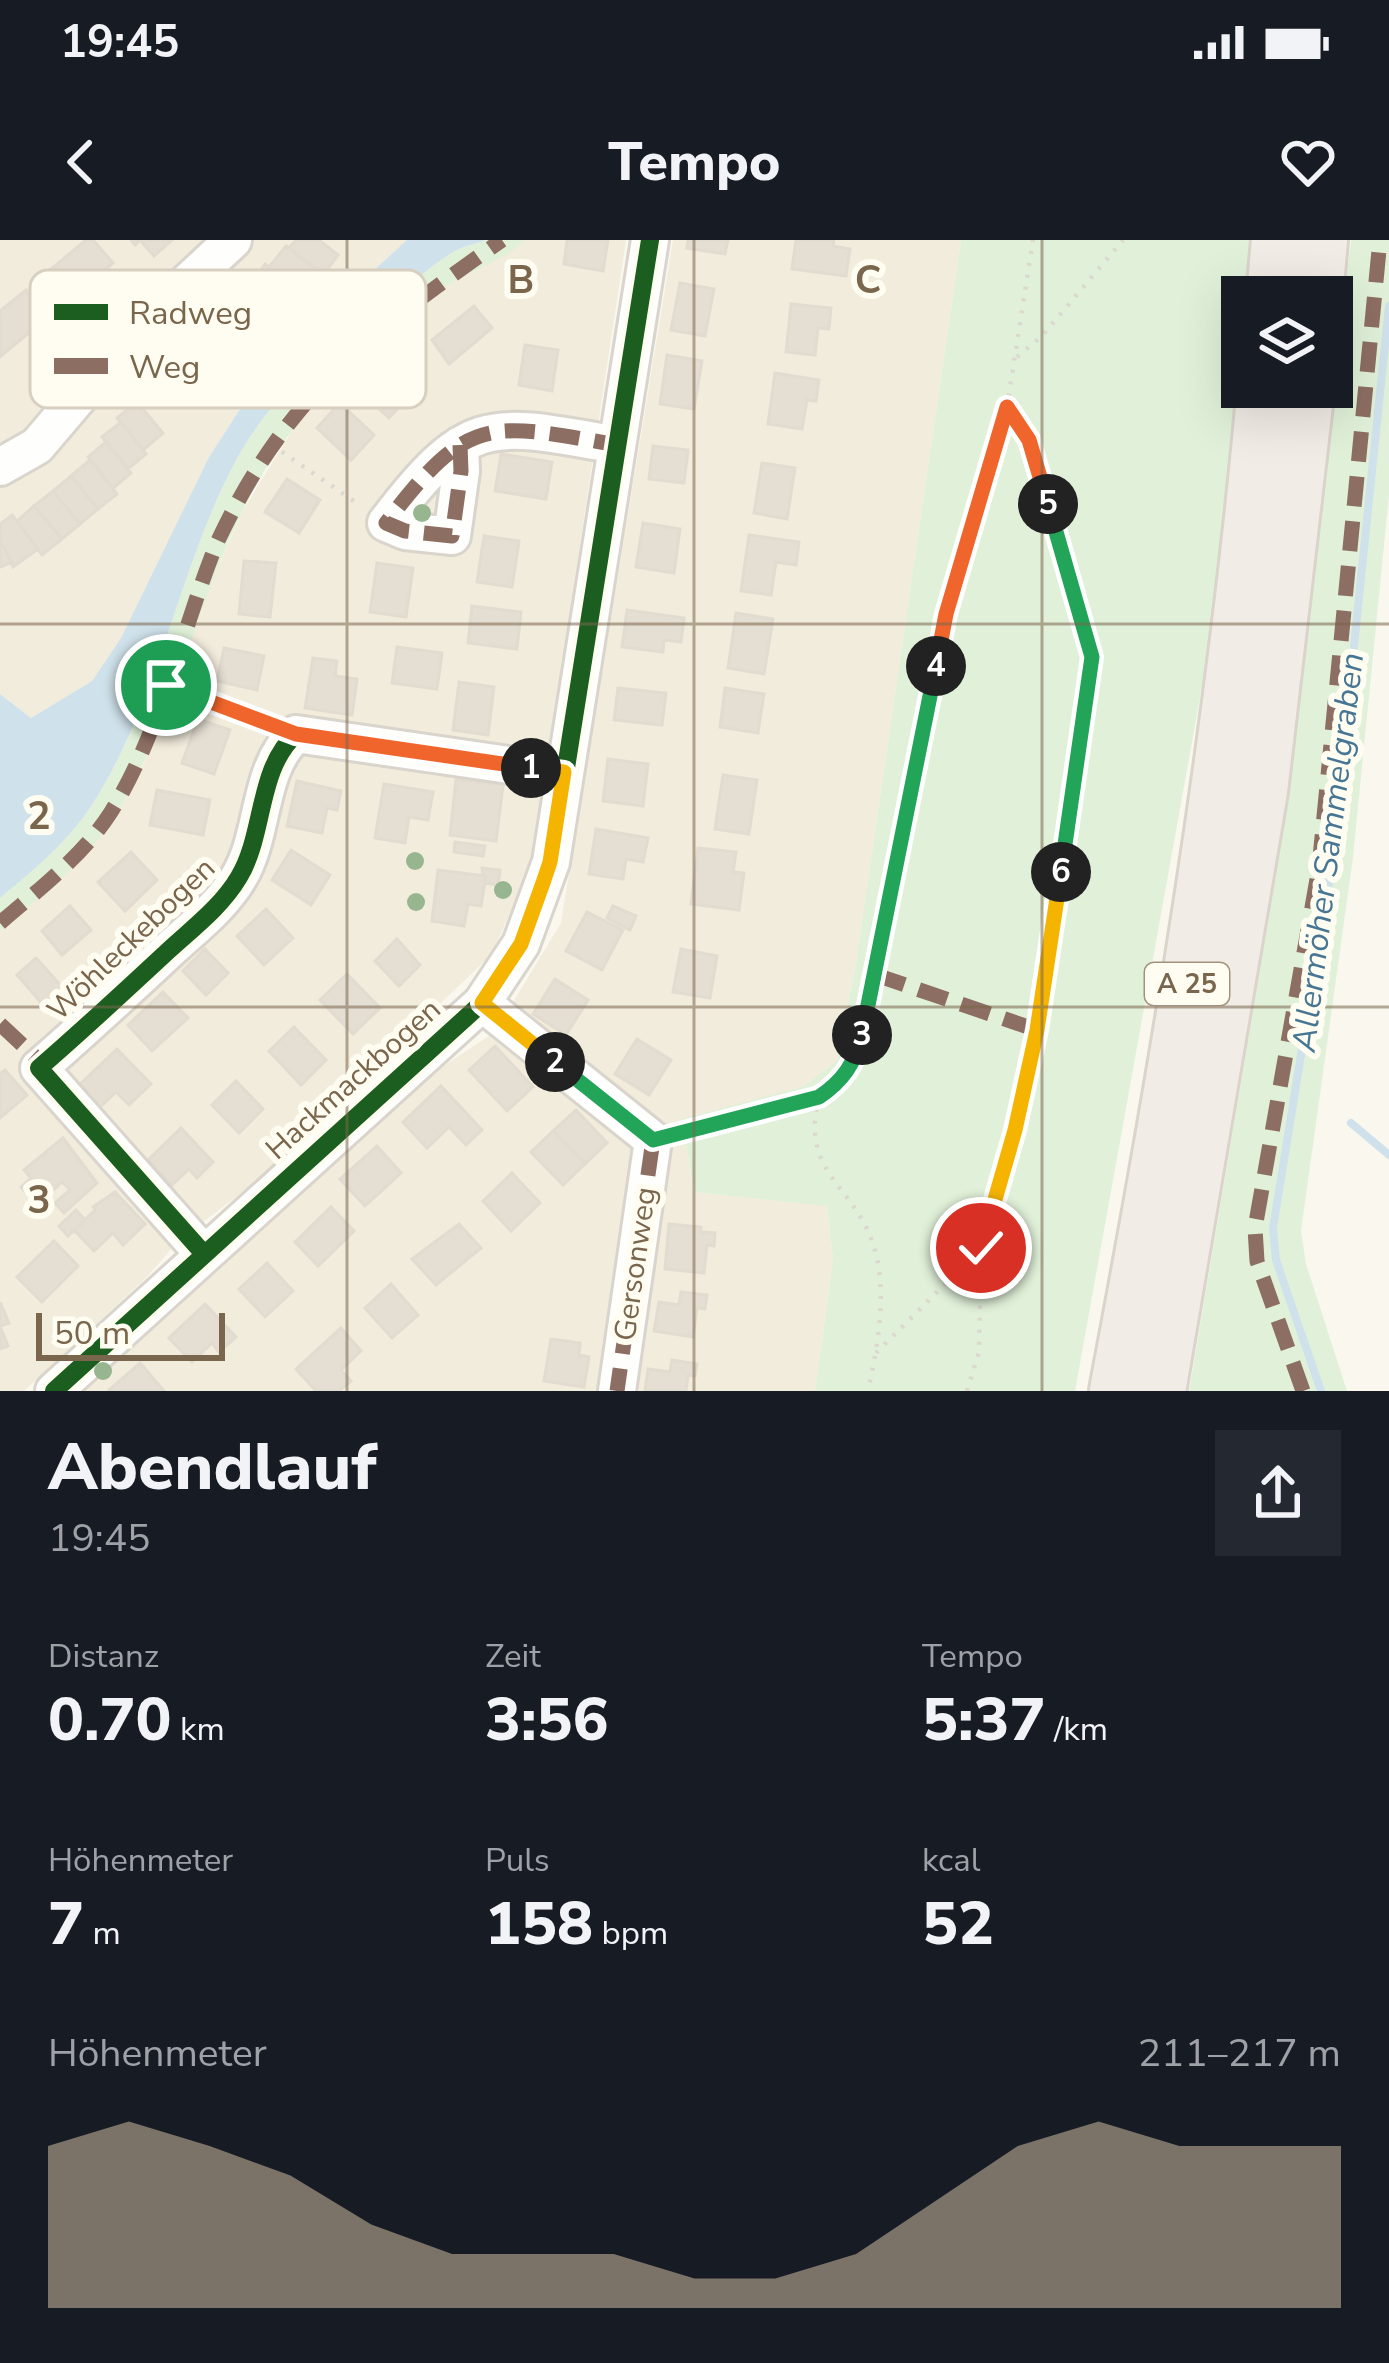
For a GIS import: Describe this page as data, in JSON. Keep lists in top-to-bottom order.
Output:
{
  "streets": {
    "highway": ["A 25"],
    "street": ["Wöhleckebogen", "Hackmackbogen", "Gersonweg"]
  },
  "crossings": [
    ["Wöhleckebogen", "Hackmackbogen"]
  ],
  "water": ["Allermöher Sammelgraben"],
  "legend": ["Radweg", "Weg"],
  "scale_bar": "50 m",
  "page": {
    "status": "19:45",
    "header": "Tempo",
    "pins": [
      "5",
      "4",
      "1",
      "6",
      "3",
      "2"
    ],
    "scale": "50 m",
    "heading": ["Abendlauf", "19:45"],
    "stats": [
      ["Distanz", "0.70 km"],
      ["Zeit", "3:56"],
      ["Tempo", "5:37 /km"],
      ["Höhenmeter", "7 m"],
      ["Puls", "158 bpm"],
      ["kcal", "52"]
    ],
    "chart": ["Höhenmeter", "211–217 m"]
  },
  "grid": {
    "columns": ["B", "C"],
    "rows": ["2", "3"]
  }
}
